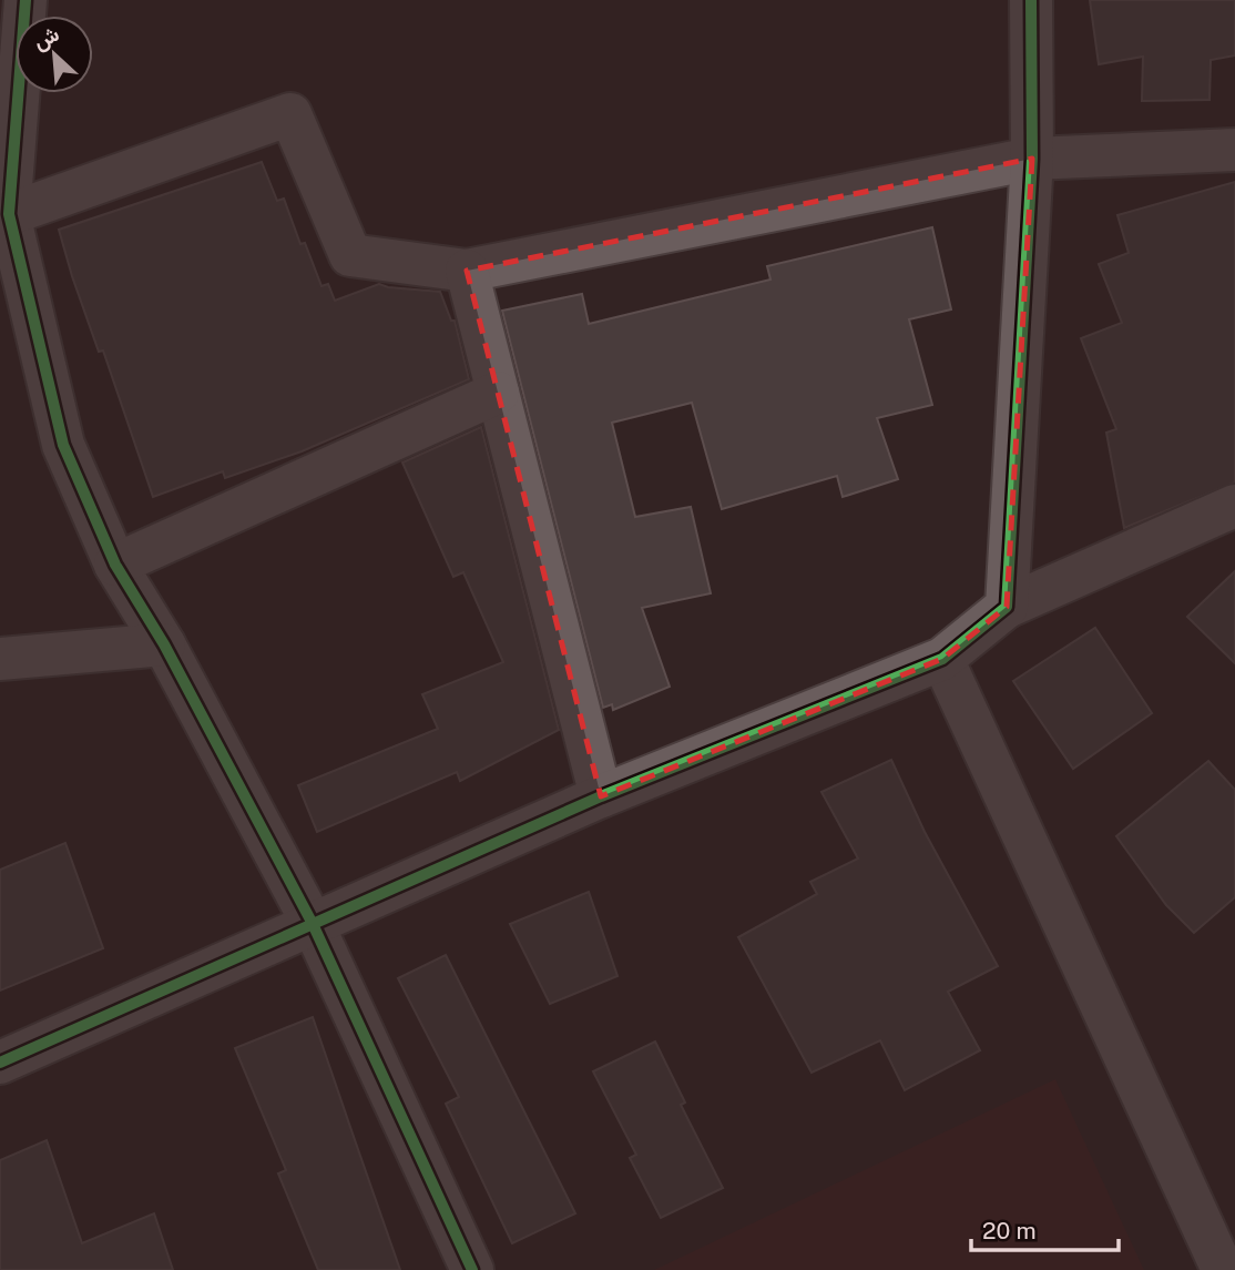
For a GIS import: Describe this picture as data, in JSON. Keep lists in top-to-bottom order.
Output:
{
  "scale_bar": "20 m",
  "north": "top left"
}
